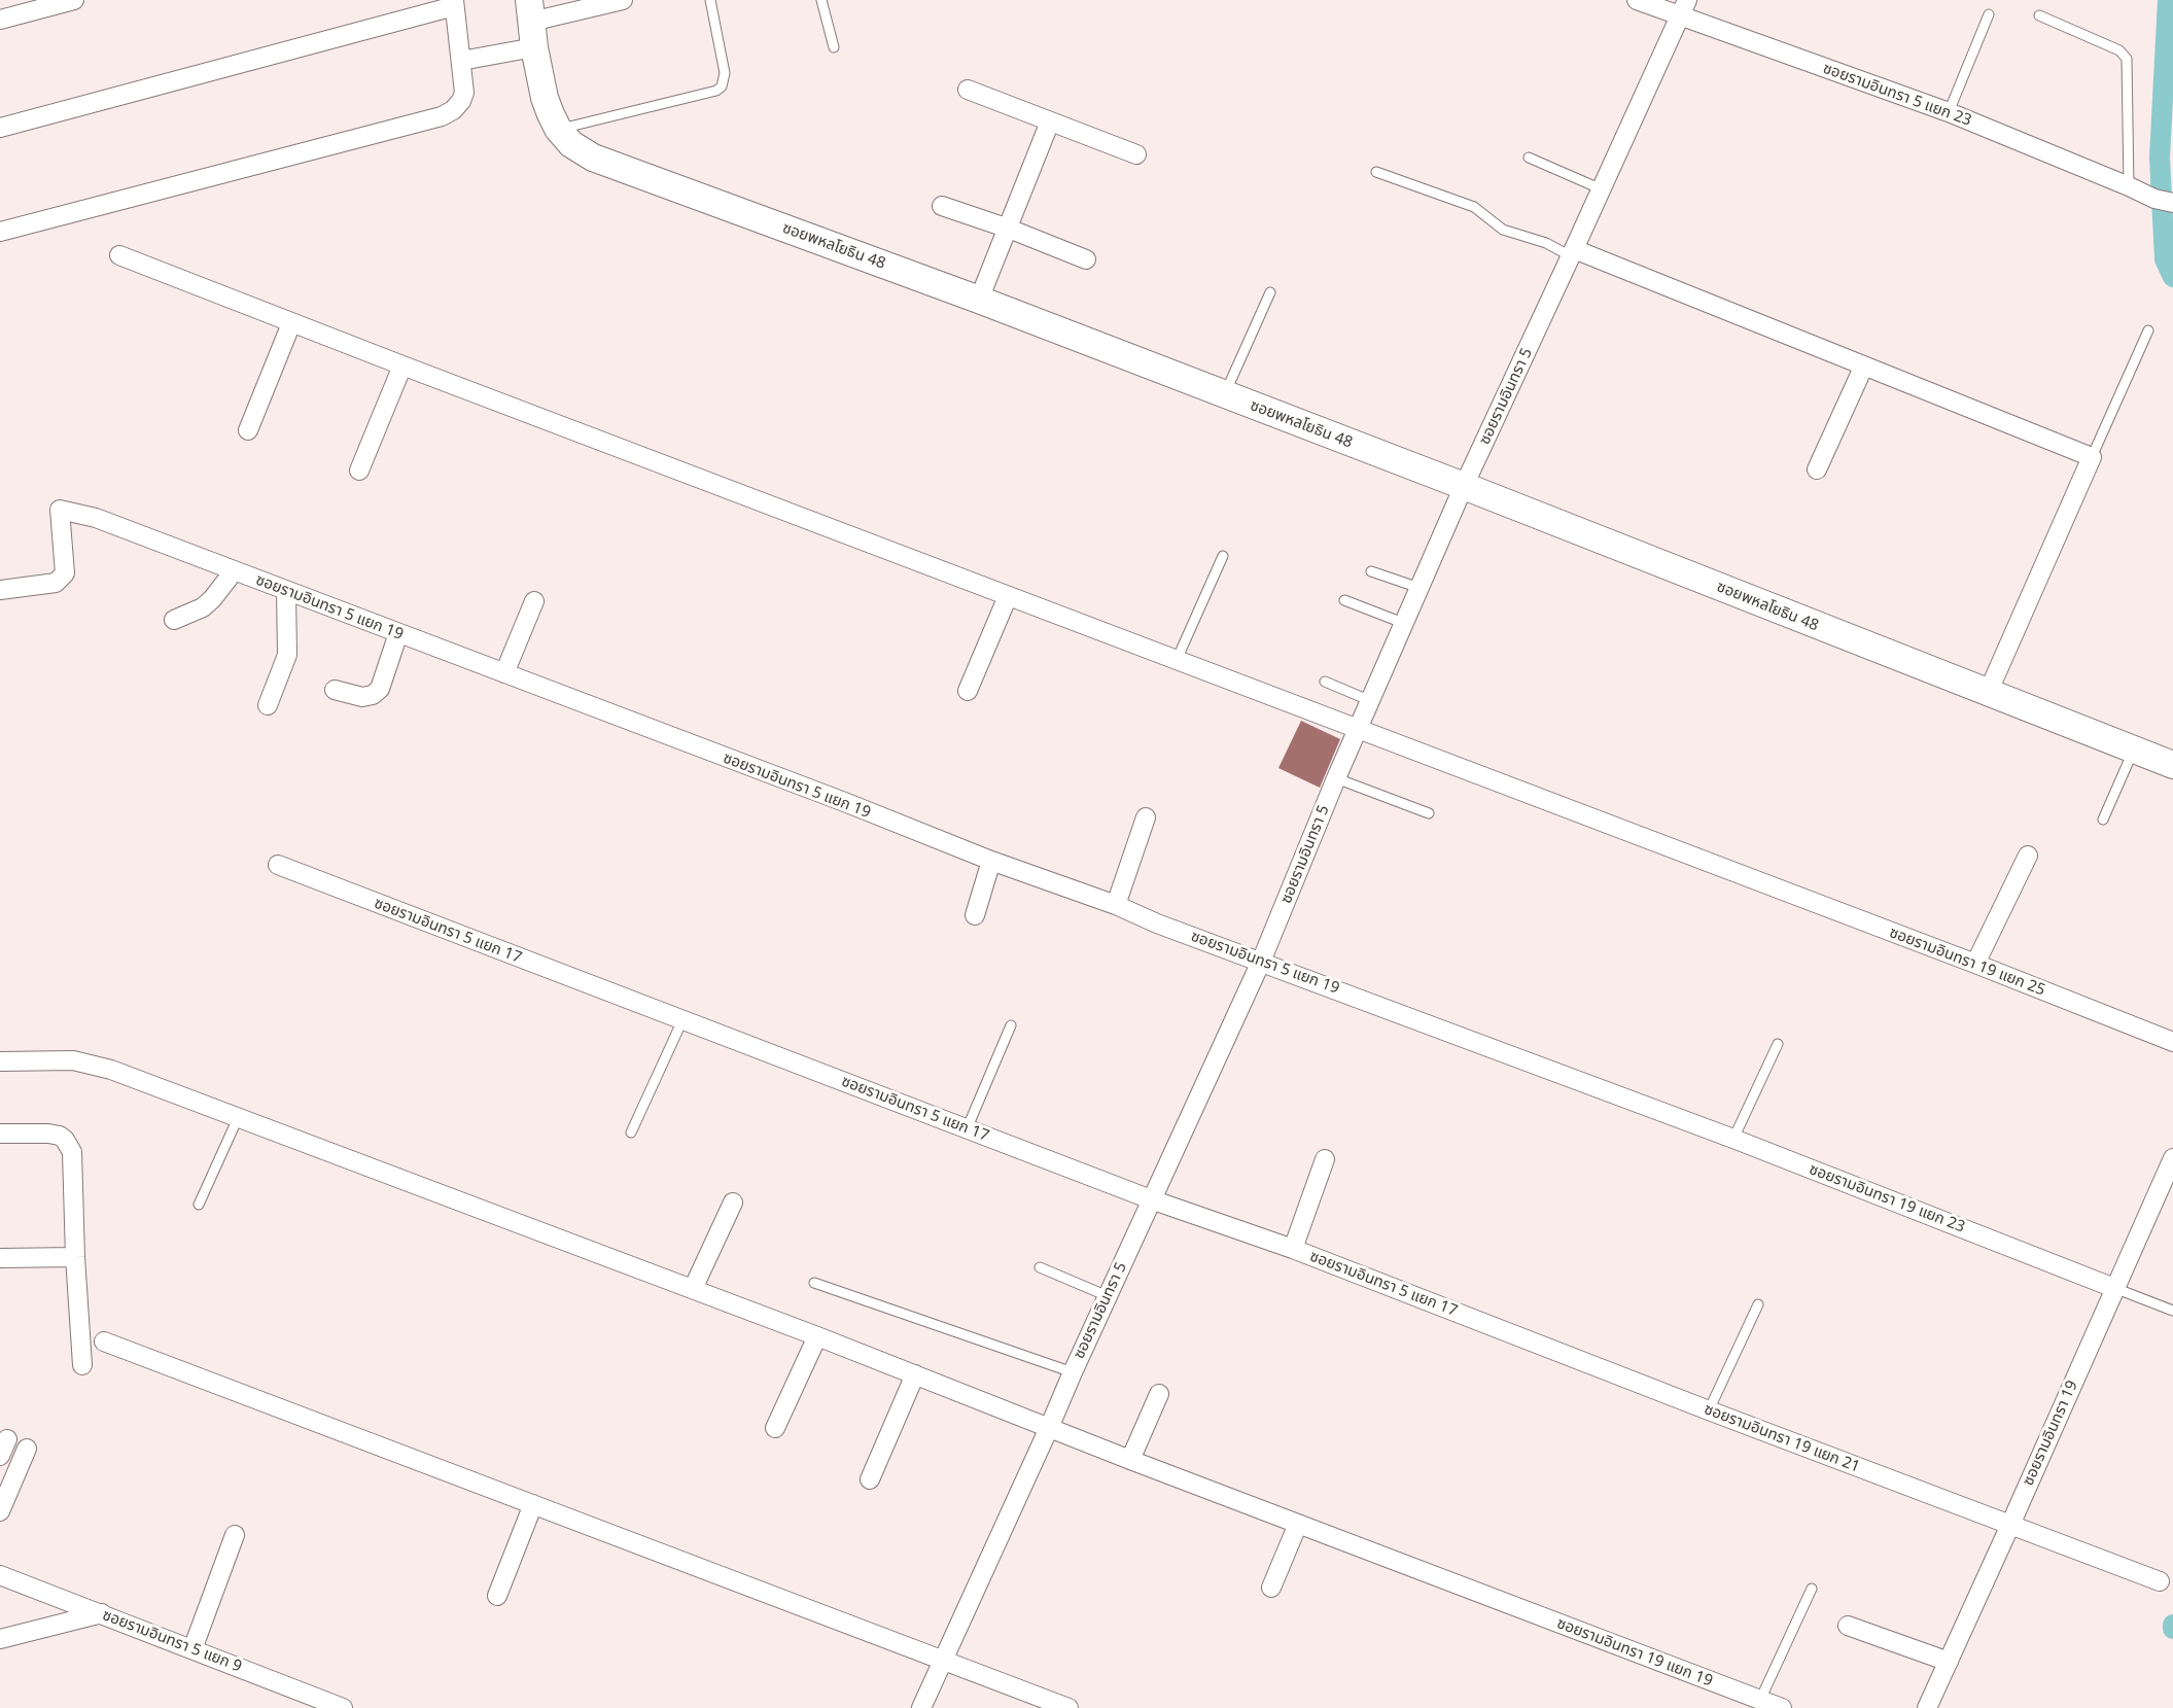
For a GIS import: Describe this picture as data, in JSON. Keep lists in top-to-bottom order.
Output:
{
  "streets": {
    "street": [
      "ซอยรามอินทรา 5 แยก 23",
      "ซอยพหลโยธิน 48",
      "ซอยรามอินทรา 5",
      "ซอยรามอินทรา 5 แยก 19",
      "ซอยรามอินทรา 5 แยก 17",
      "ซอยรามอินทรา 19 แยก 25",
      "ซอยรามอินทรา 19 แยก 23",
      "ซอยรามอินทรา 19",
      "ซอยรามอินทรา 19 แยก 21",
      "ซอยรามอินทรา 5 แยก 9",
      "ซอยรามอินทรา 19 แยก 19"
    ]
  },
  "crossings": [
    ["ซอยรามอินทรา 5 แยก 23", "ซอยรามอินทรา 5"],
    ["ซอยพหลโยธิน 48", "ซอยรามอินทรา 5"],
    ["ซอยรามอินทรา 5", "ซอยรามอินทรา 5 แยก 19"],
    ["ซอยรามอินทรา 5", "ซอยรามอินทรา 5 แยก 17"],
    ["ซอยรามอินทรา 5", "ซอยรามอินทรา 19 แยก 25"],
    ["ซอยรามอินทรา 5", "ซอยรามอินทรา 19 แยก 19"],
    ["ซอยรามอินทรา 5 แยก 19", "ซอยรามอินทรา 19 แยก 23"],
    ["ซอยรามอินทรา 5 แยก 17", "ซอยรามอินทรา 19 แยก 21"],
    ["ซอยรามอินทรา 19 แยก 23", "ซอยรามอินทรา 19"],
    ["ซอยรามอินทรา 19", "ซอยรามอินทรา 19 แยก 21"]
  ]
}
